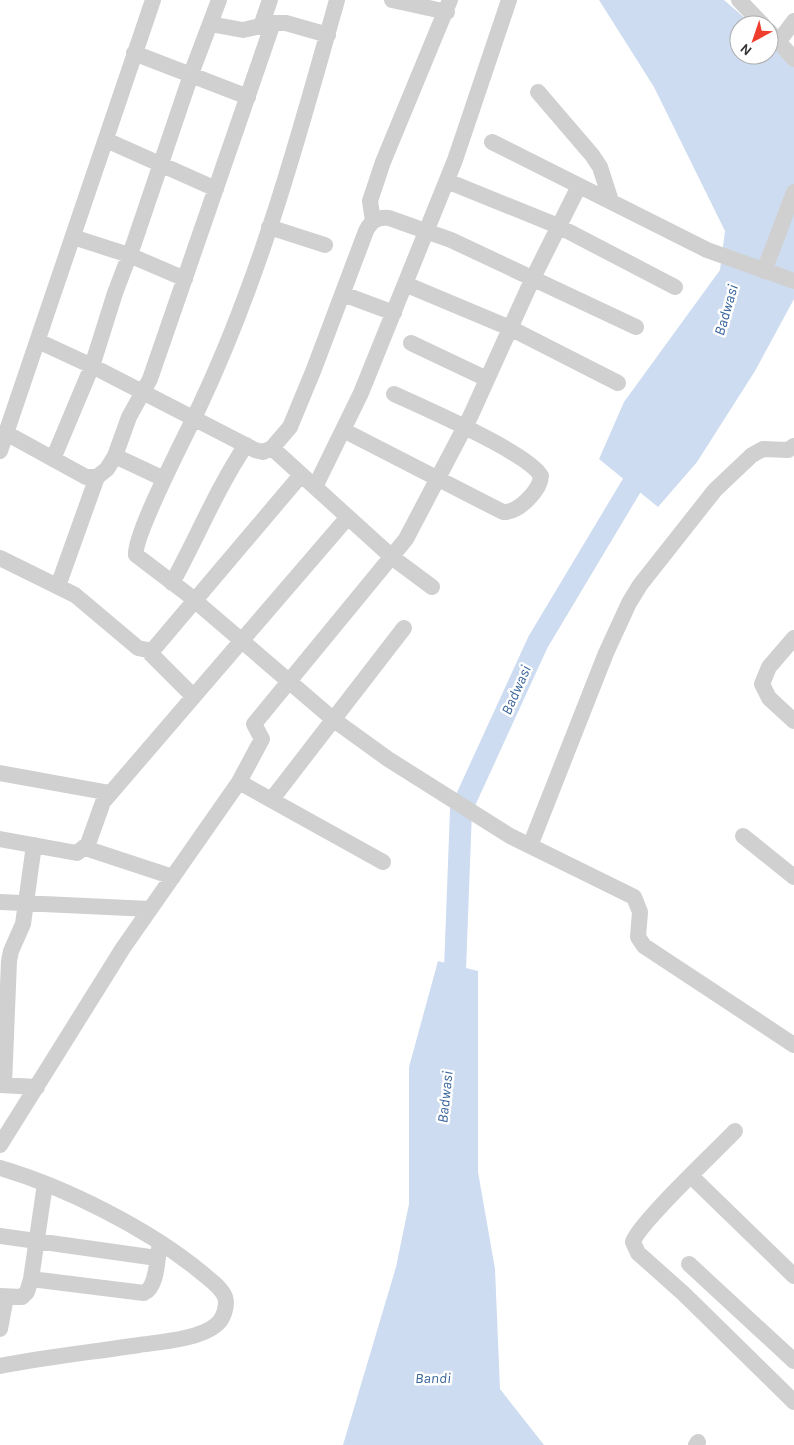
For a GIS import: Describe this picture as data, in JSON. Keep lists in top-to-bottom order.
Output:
{
  "water": ["Badwasi", "Bandi"],
  "north": "bottom left"
}
